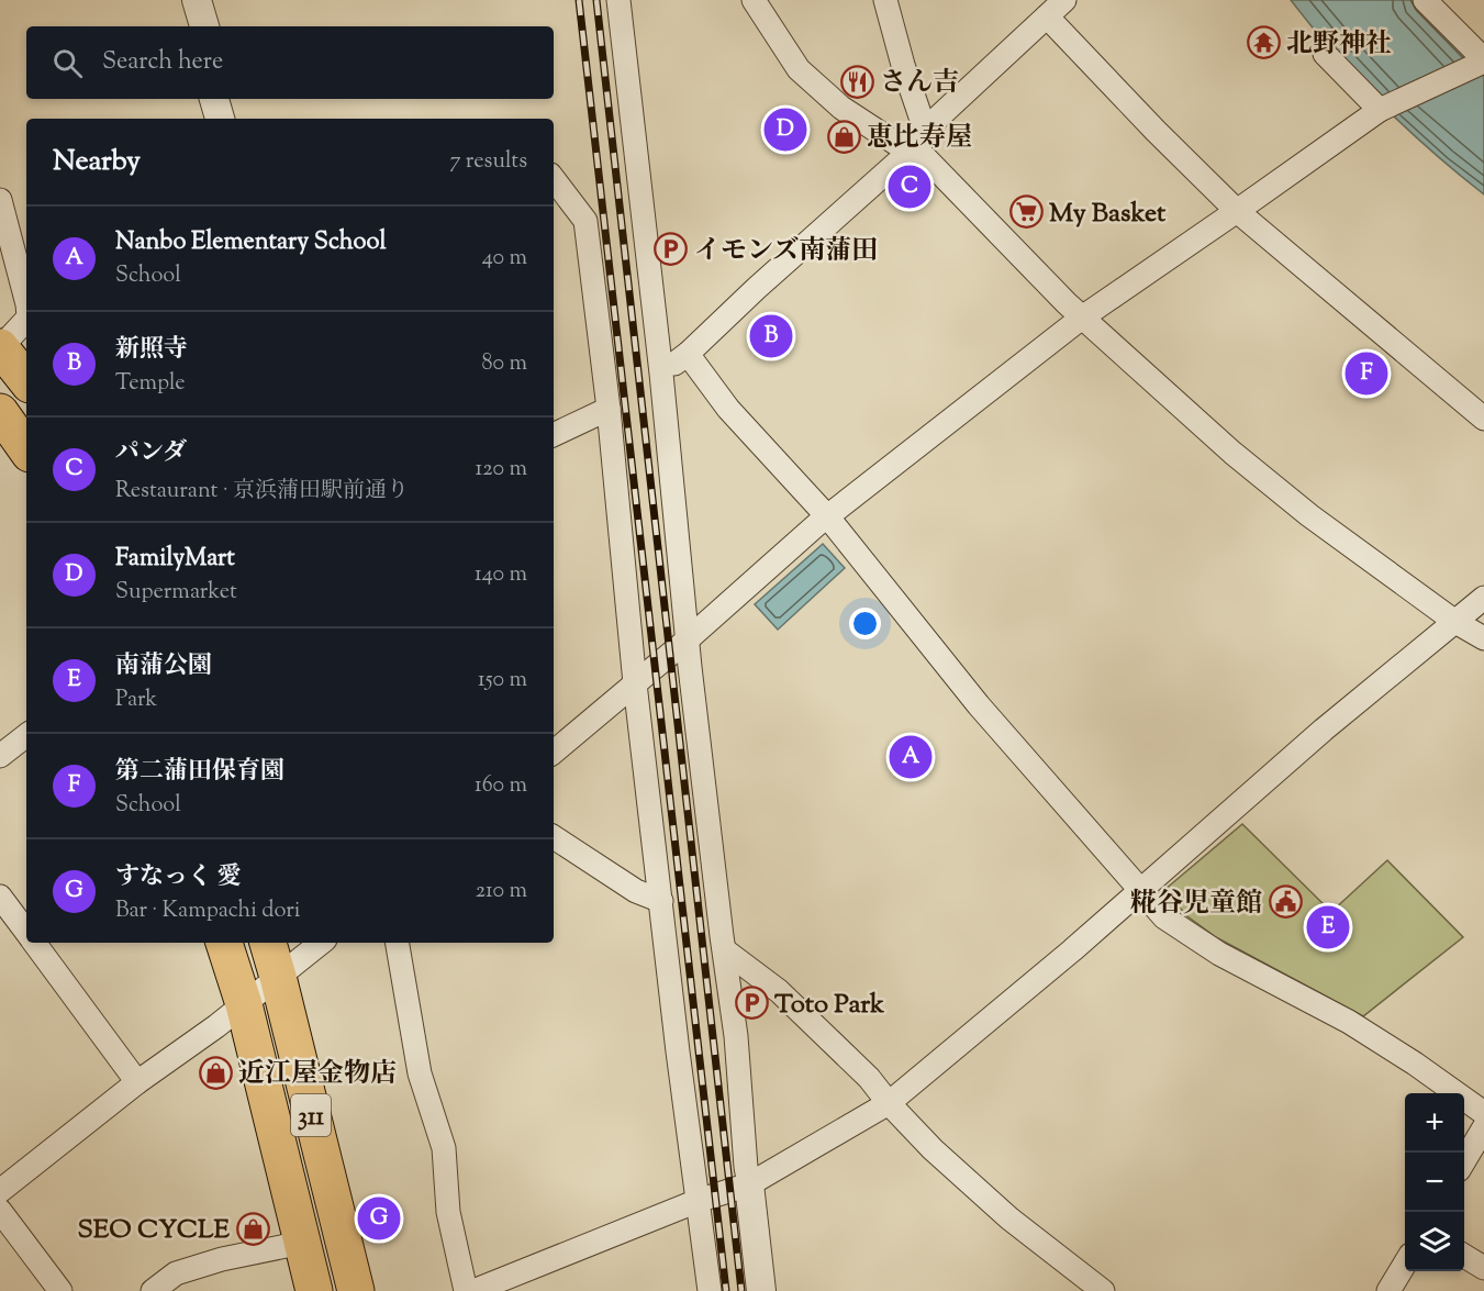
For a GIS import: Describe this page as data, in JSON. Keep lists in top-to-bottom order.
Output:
{
  "streets": {
    "main road": ["311"]
  },
  "places": {
    "temple": ["北野神社"],
    "restaurant": ["さん吉"],
    "shop": ["恵比寿屋", "近江屋金物店", "SEO CYCLE"],
    "supermarket": ["My Basket"],
    "parking": ["イモンズ南蒲田", "Toto Park"],
    "public building": ["糀谷児童館"]
  },
  "page": {
    "search": "Search here",
    "pins": [
      "D",
      "C",
      "B",
      "F",
      "A",
      "E",
      "G"
    ],
    "heading": ["Nearby", "7 results"],
    "list": [
      {
        "mark": "A",
        "name": "Nanbo Elementary School",
        "note": "School",
        "value": "40 m"
      },
      {
        "mark": "B",
        "name": "新照寺",
        "note": "Temple",
        "value": "80 m"
      },
      {
        "mark": "C",
        "name": "パンダ",
        "note": "Restaurant · 京浜蒲田駅前通り",
        "value": "120 m"
      },
      {
        "mark": "D",
        "name": "FamilyMart",
        "note": "Supermarket",
        "value": "140 m"
      },
      {
        "mark": "E",
        "name": "南蒲公園",
        "note": "Park",
        "value": "150 m"
      },
      {
        "mark": "F",
        "name": "第二蒲田保育園",
        "note": "School",
        "value": "160 m"
      },
      {
        "mark": "G",
        "name": "すなっく 愛",
        "note": "Bar · Kampachi dori",
        "value": "210 m"
      }
    ],
    "map_buttons": ["+", "−"]
  }
}
